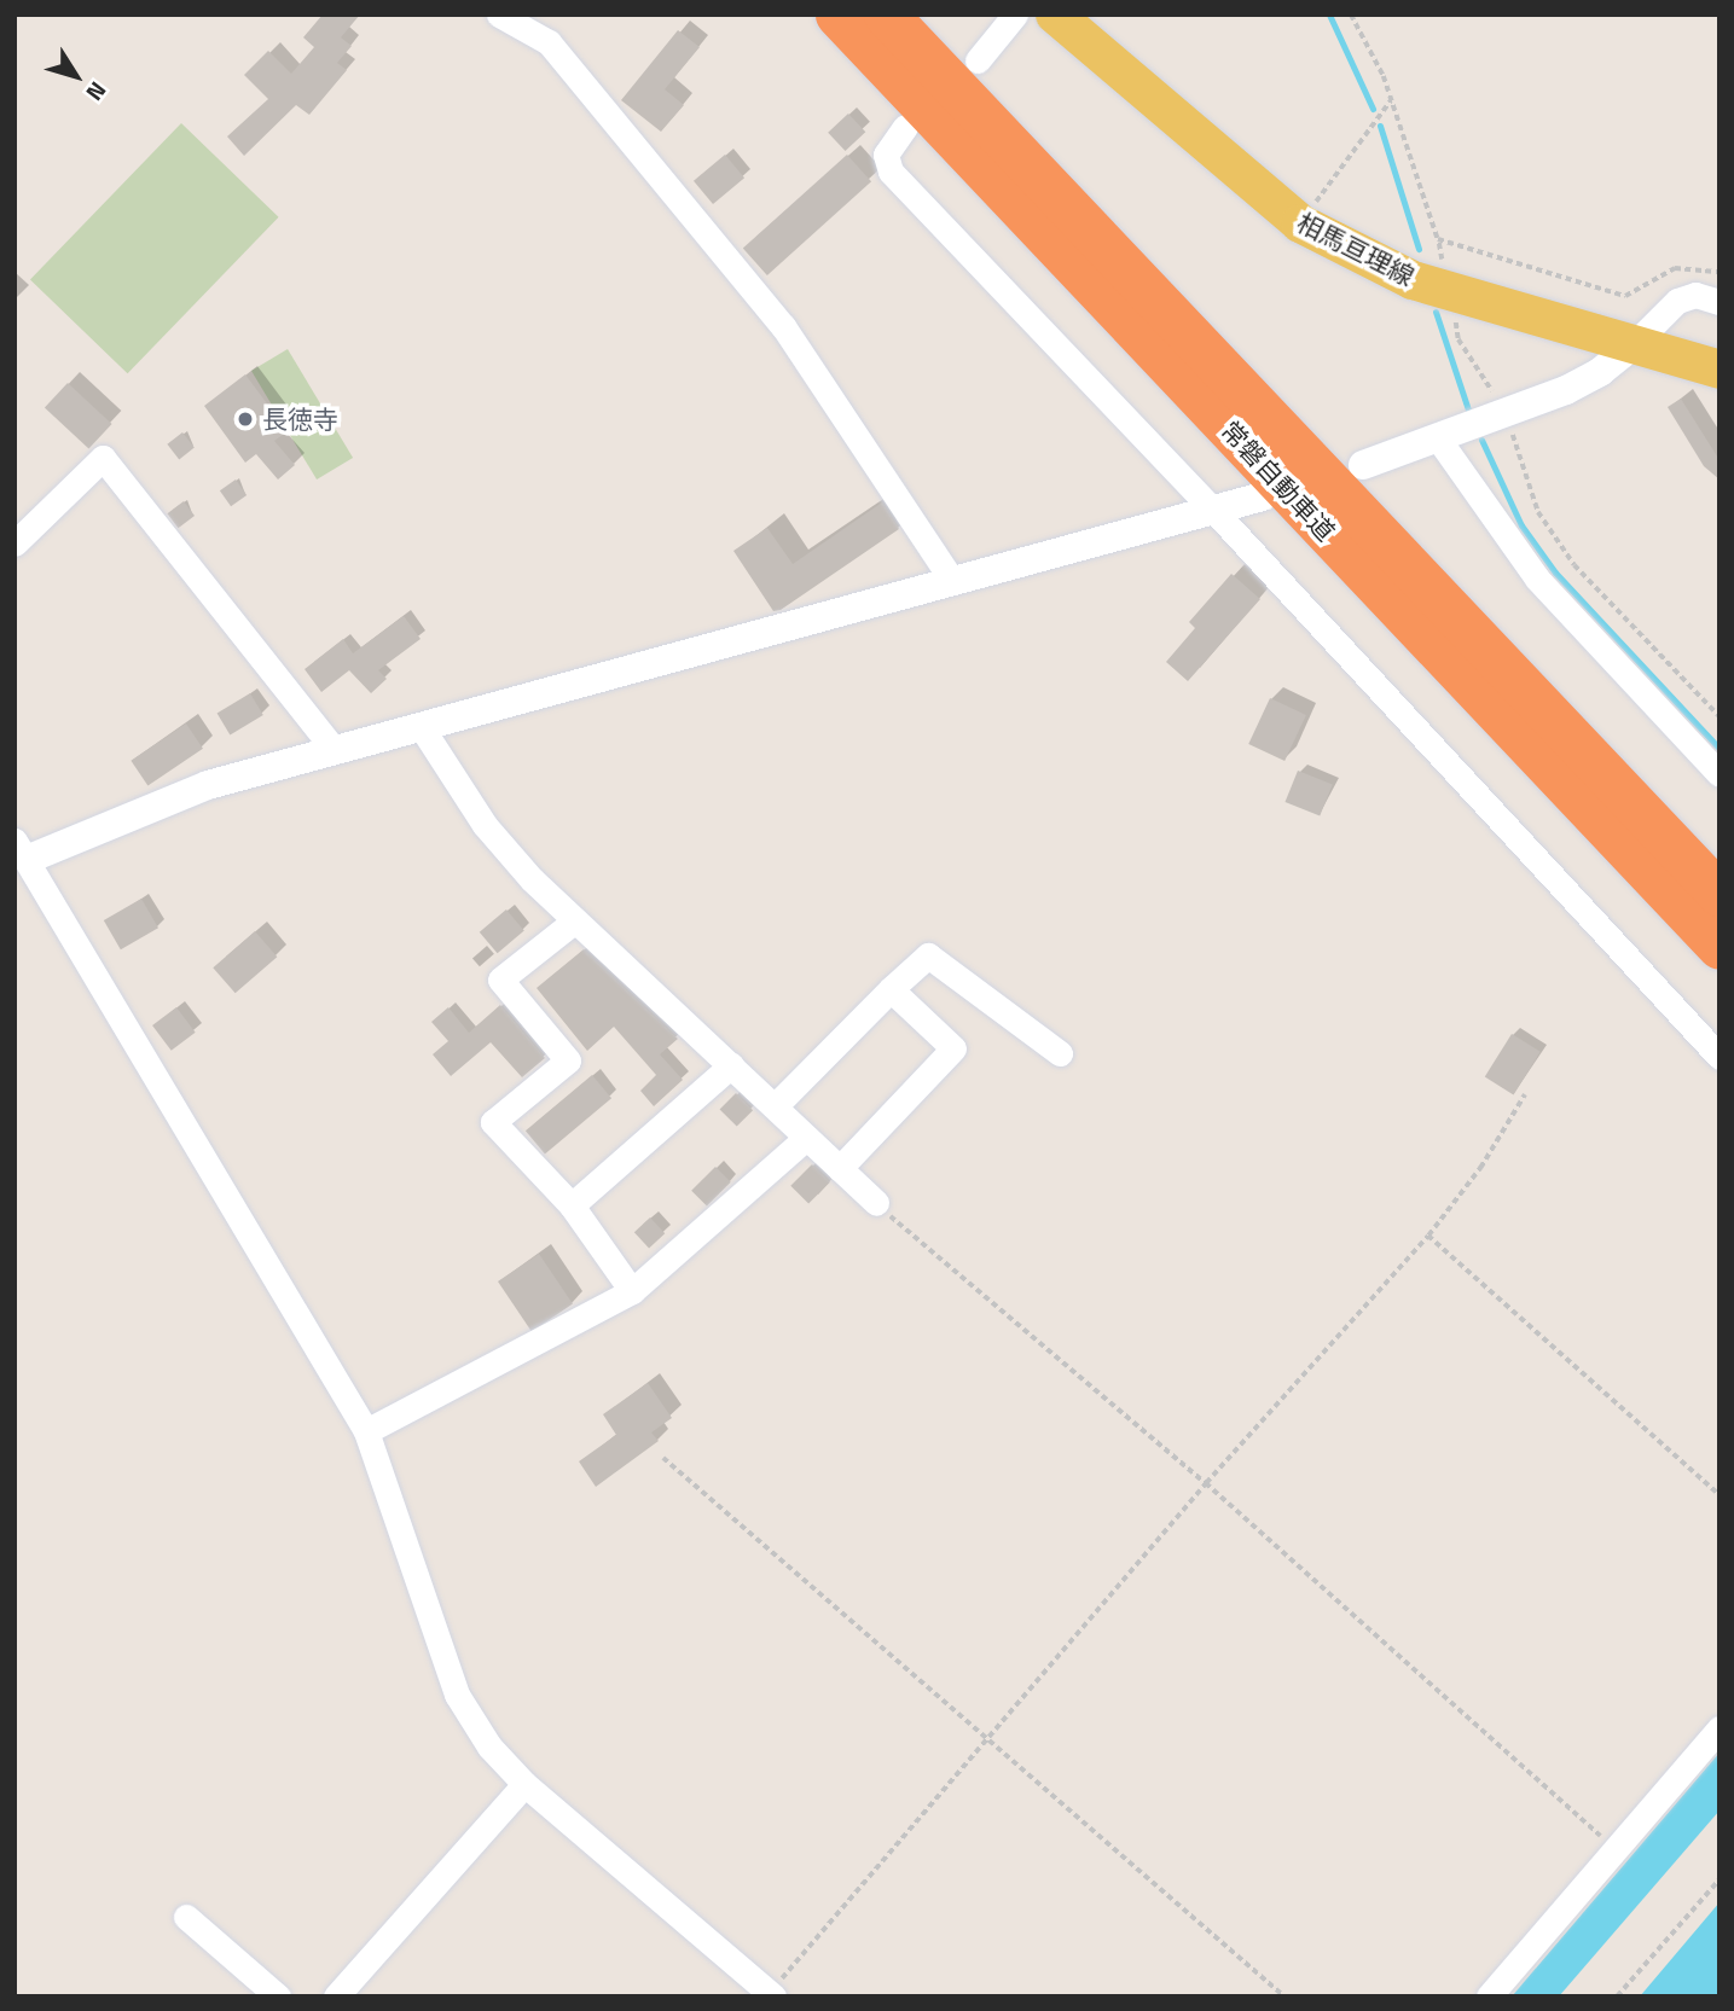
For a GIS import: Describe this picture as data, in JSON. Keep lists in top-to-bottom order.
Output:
{
  "streets": {
    "highway": ["常磐自動車道"],
    "main road": ["相馬亘理線"]
  },
  "places": ["長徳寺"],
  "north": "bottom right"
}
